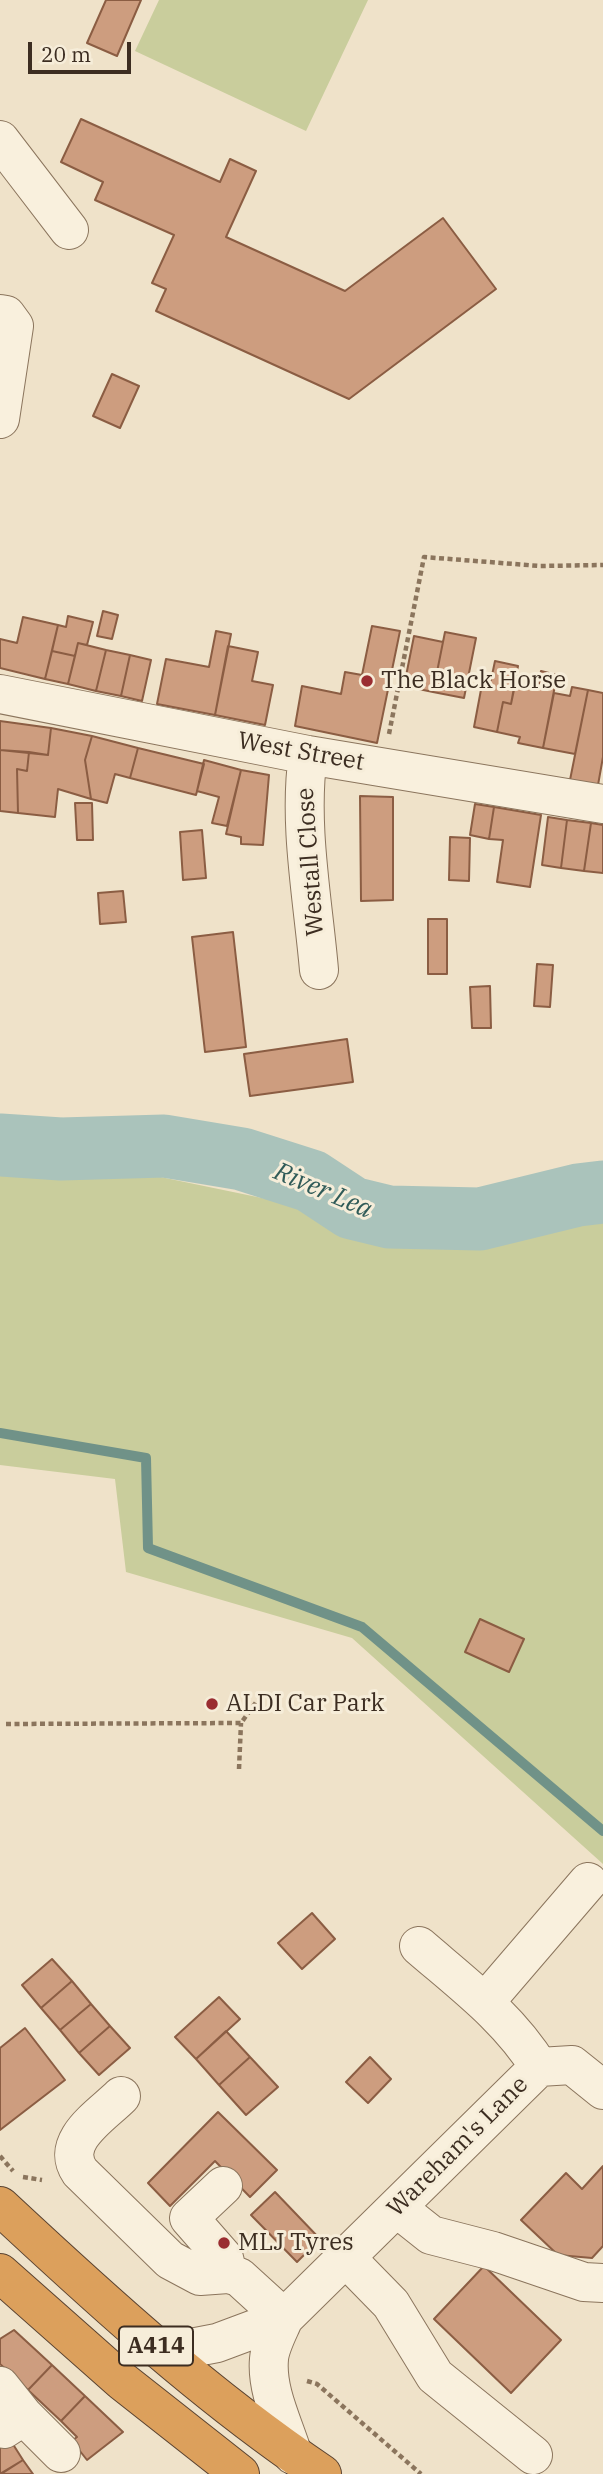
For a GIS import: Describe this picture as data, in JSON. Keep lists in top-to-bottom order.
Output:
{
  "streets": {
    "highway": ["A414"],
    "street": ["West Street", "Westall Close", "Wareham's Lane"]
  },
  "crossings": [
    ["West Street", "Westall Close"],
    ["Wareham's Lane", "A414"]
  ],
  "water": ["River Lea"],
  "places": ["The Black Horse", "ALDI Car Park", "MLJ Tyres"],
  "scale_bar": "20 m"
}
